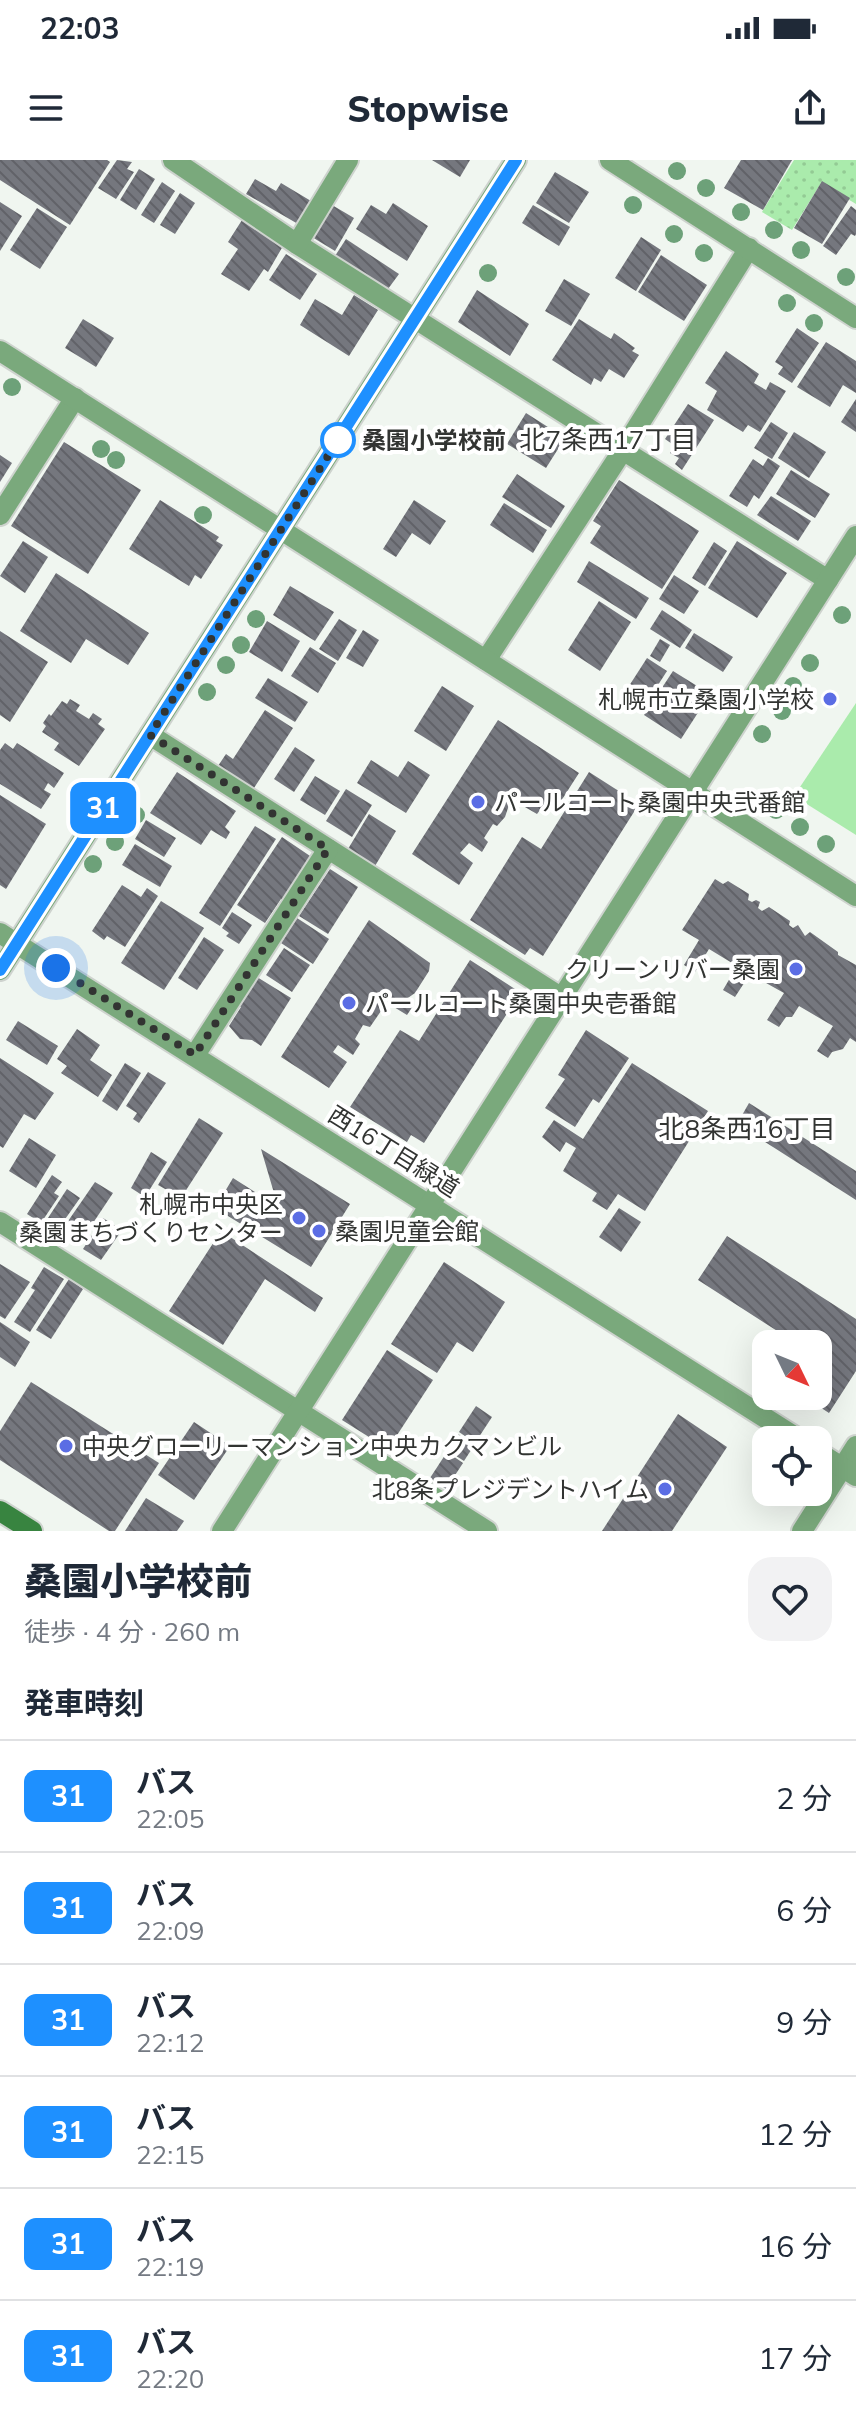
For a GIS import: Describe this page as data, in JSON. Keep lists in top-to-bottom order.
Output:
{
  "streets": {
    "street": ["西16丁目緑道"]
  },
  "districts": ["北7条西17丁目", "北8条西16丁目"],
  "places": [
    "桑園小学校前",
    "札幌市立桑園小学校",
    "パールコート桑園中央弐番館",
    "クリーンリバー桑園",
    "パールコート桑園中央壱番館",
    "札幌市中央区 桑園まちづくりセンター",
    "桑園児童会館",
    "中央グローリーマンション中央カクマンビル",
    "北8条プレジデントハイム"
  ],
  "lines": ["bus line 31"],
  "north": "bottom right",
  "page": {
    "status": "22:03",
    "header": "Stopwise",
    "on_map": "31",
    "heading": [
      ["桑園小学校前", "徒歩 · 4 分 · 260 m"],
      "発車時刻"
    ],
    "list": [
      {
        "mark": "31",
        "name": "バス",
        "note": "22:05",
        "value": "2 分"
      },
      {
        "mark": "31",
        "name": "バス",
        "note": "22:09",
        "value": "6 分"
      },
      {
        "mark": "31",
        "name": "バス",
        "note": "22:12",
        "value": "9 分"
      },
      {
        "mark": "31",
        "name": "バス",
        "note": "22:15",
        "value": "12 分"
      },
      {
        "mark": "31",
        "name": "バス",
        "note": "22:19",
        "value": "16 分"
      },
      {
        "mark": "31",
        "name": "バス",
        "note": "22:20",
        "value": "17 分"
      }
    ]
  }
}
